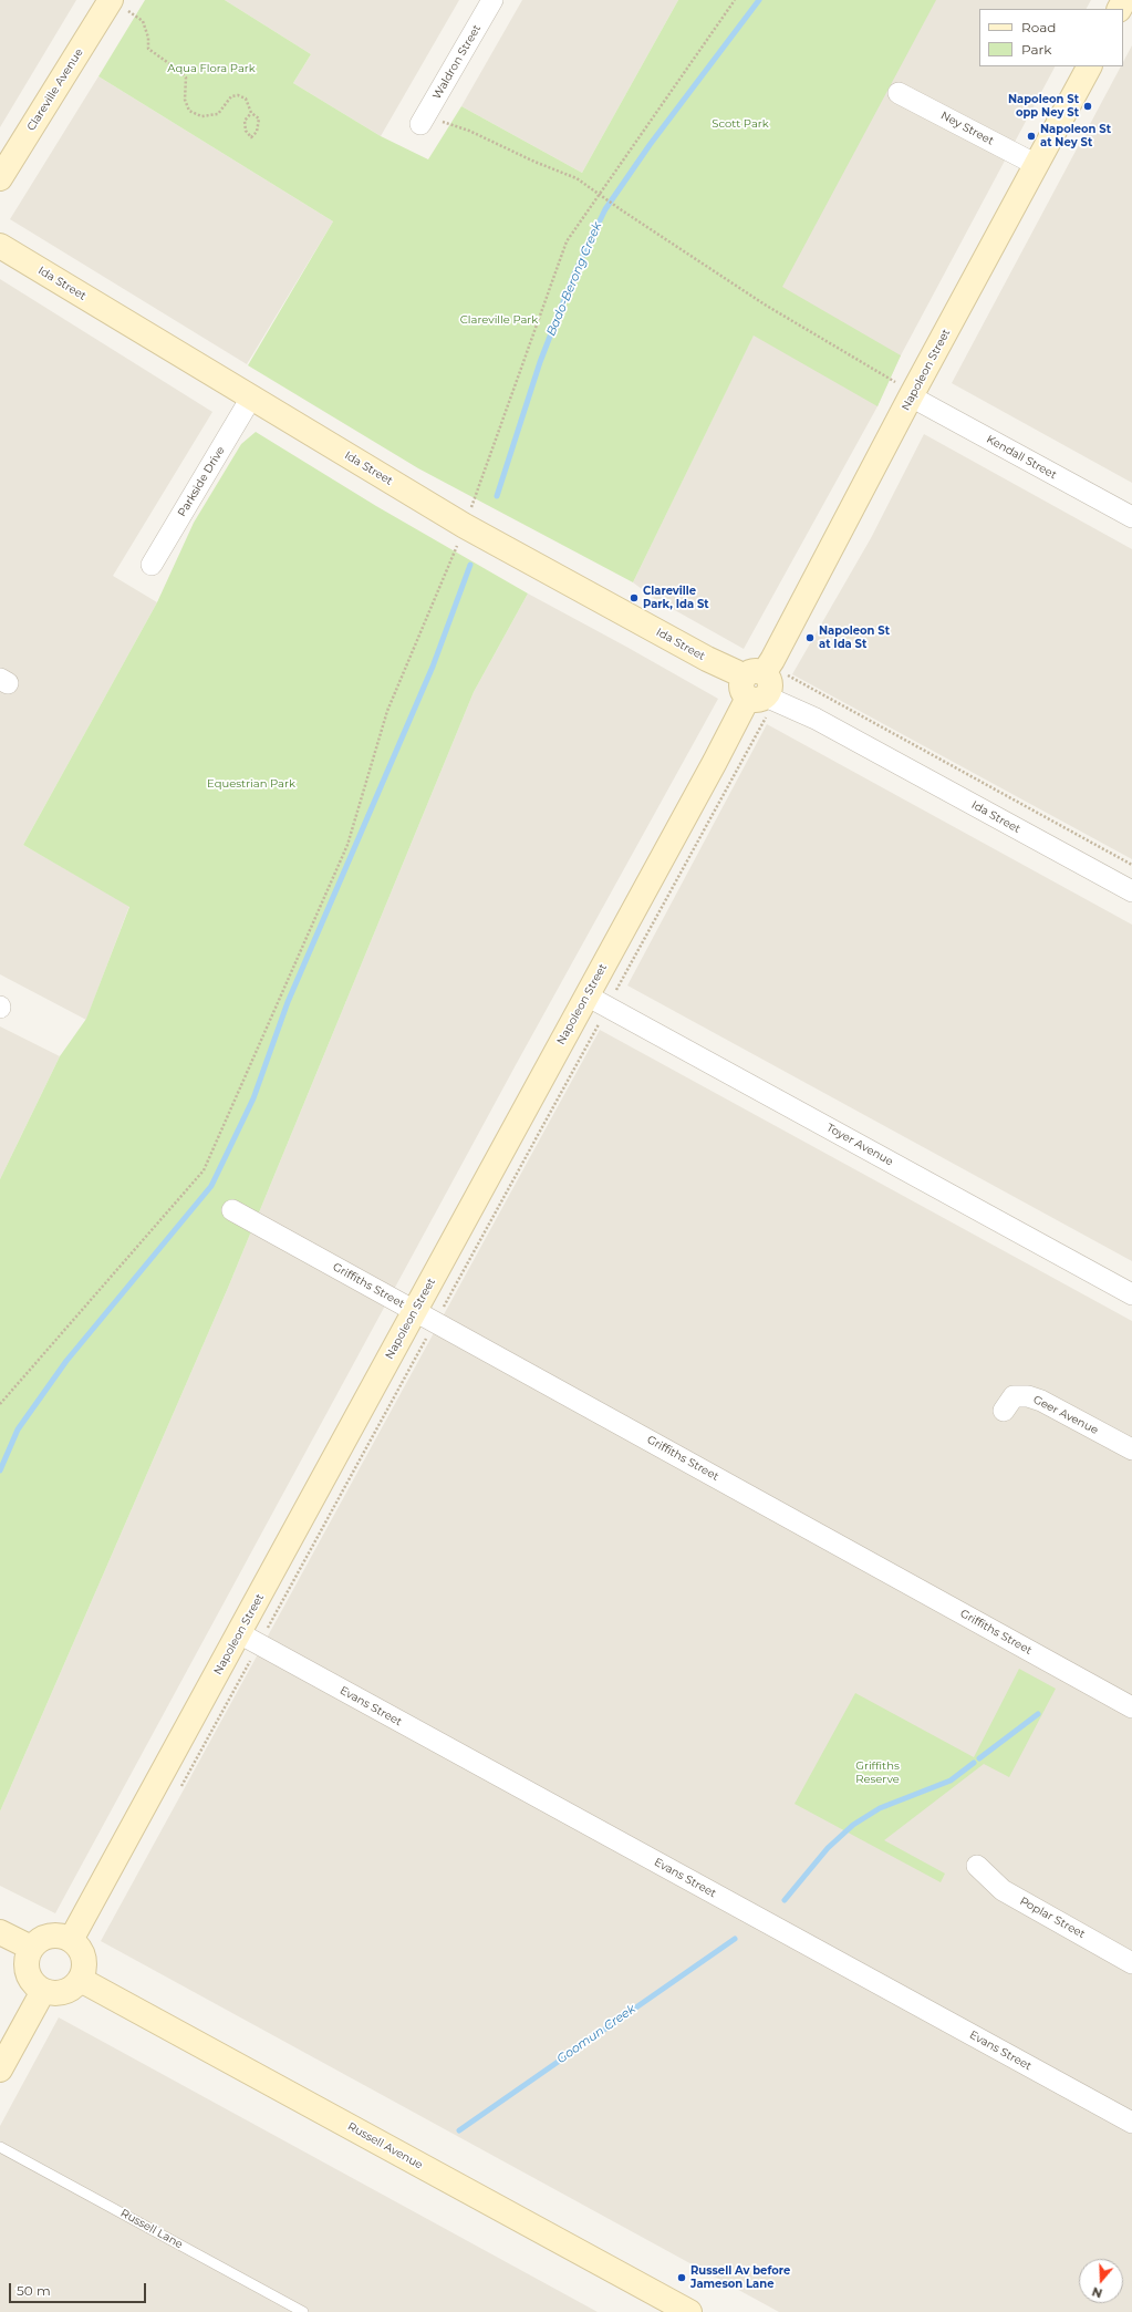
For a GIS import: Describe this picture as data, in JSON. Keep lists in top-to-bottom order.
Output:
{
  "streets": {
    "street": [
      "Waldron Street",
      "Clareville Avenue",
      "Ney Street",
      "Ida Street",
      "Napoleon Street",
      "Kendall Street",
      "Parkside Drive",
      "Toyer Avenue",
      "Griffiths Street",
      "Geer Avenue",
      "Evans Street",
      "Poplar Street",
      "Russell Avenue"
    ],
    "lane": ["Russell Lane"]
  },
  "crossings": [
    ["Ney Street", "Napoleon Street"],
    ["Ida Street", "Napoleon Street"],
    ["Ida Street", "Parkside Drive"],
    ["Napoleon Street", "Kendall Street"],
    ["Napoleon Street", "Toyer Avenue"],
    ["Napoleon Street", "Griffiths Street"],
    ["Napoleon Street", "Evans Street"],
    ["Napoleon Street", "Russell Avenue"]
  ],
  "water": ["Bado-Berong Creek", "Goomun Creek"],
  "parks": [
    "Aqua Flora Park",
    "Scott Park",
    "Clareville Park",
    "Equestrian Park",
    "Griffiths Reserve"
  ],
  "places": [
    "Napoleon St opp Ney St",
    "Napoleon St at Ney St",
    "Clareville Park, Ida St",
    "Napoleon St at Ida St",
    "Russell Av before Jameson Lane"
  ],
  "legend": ["Road", "Park"],
  "scale_bar": "50 m",
  "north": "bottom"
}
